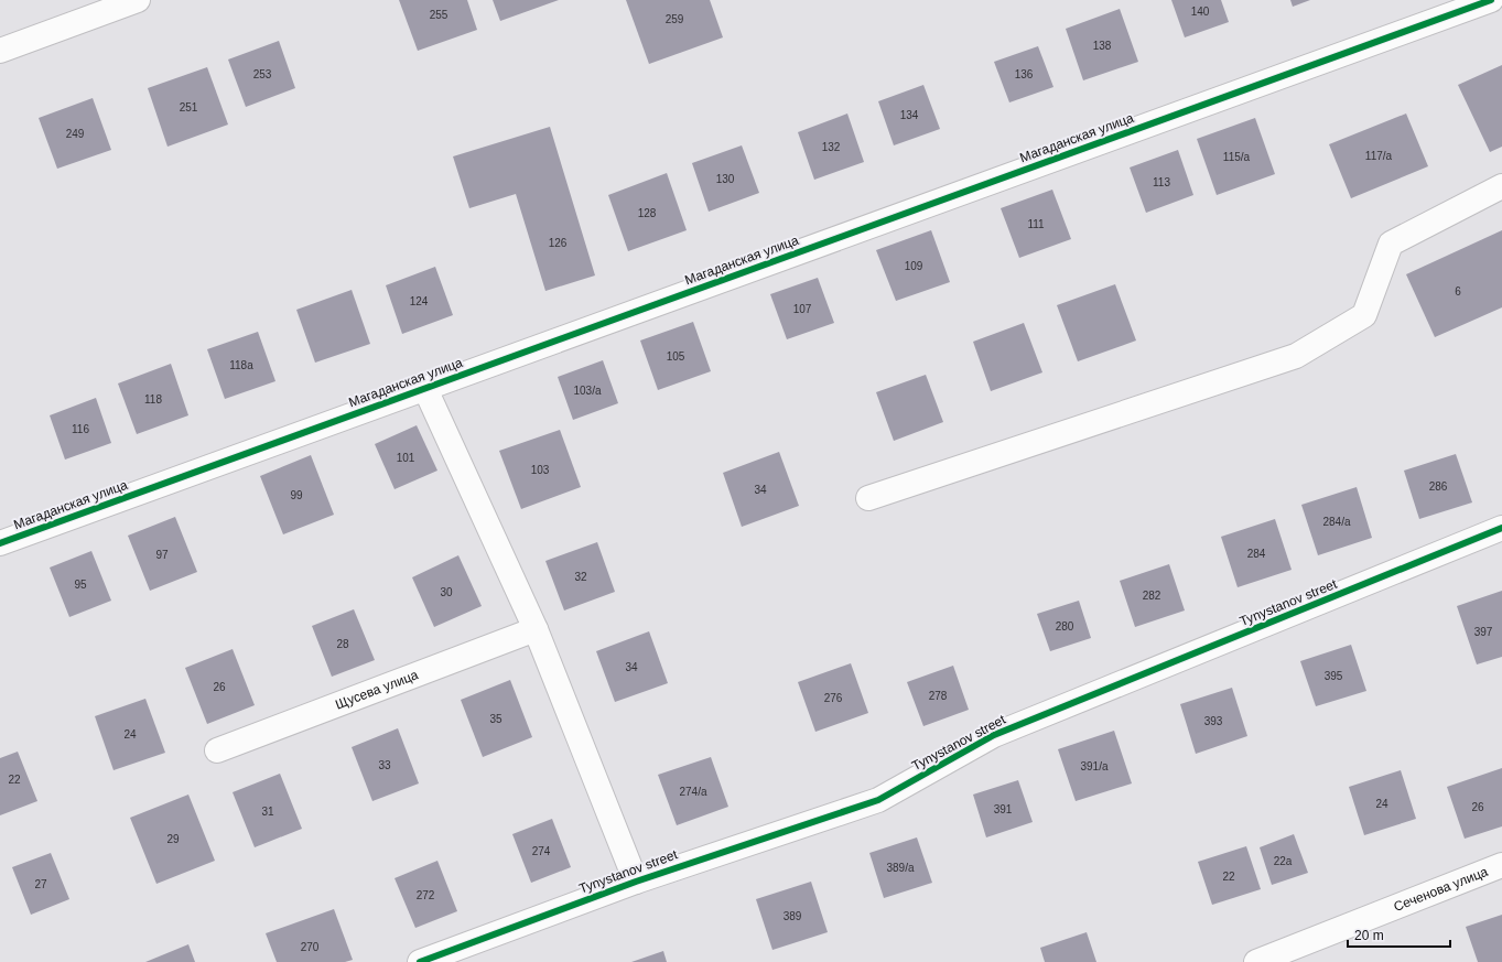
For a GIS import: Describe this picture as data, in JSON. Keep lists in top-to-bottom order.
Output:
{
  "streets": {
    "street": [
      "Магаданская улица",
      "Tynystanov street",
      "Щусева улица",
      "Сеченова улица"
    ]
  },
  "house_numbers": [
    "140",
    "255",
    "259",
    "138",
    "253",
    "136",
    "251",
    "134",
    "249",
    "132",
    "117/а",
    "115/а",
    "130",
    "113",
    "128",
    "111",
    "126",
    "109",
    "6",
    "124",
    "107",
    "105",
    "118а",
    "103/а",
    "118",
    "116",
    "101",
    "103",
    "286",
    "34",
    "99",
    "284/а",
    "284",
    "97",
    "32",
    "95",
    "30",
    "282",
    "280",
    "397",
    "28",
    "34",
    "395",
    "26",
    "278",
    "276",
    "35",
    "393",
    "24",
    "33",
    "391/а",
    "22",
    "274/а",
    "24",
    "26",
    "391",
    "31",
    "29",
    "274",
    "22а",
    "389/а",
    "22",
    "27",
    "272",
    "389",
    "270"
  ],
  "scale_bar": "20 m"
}
